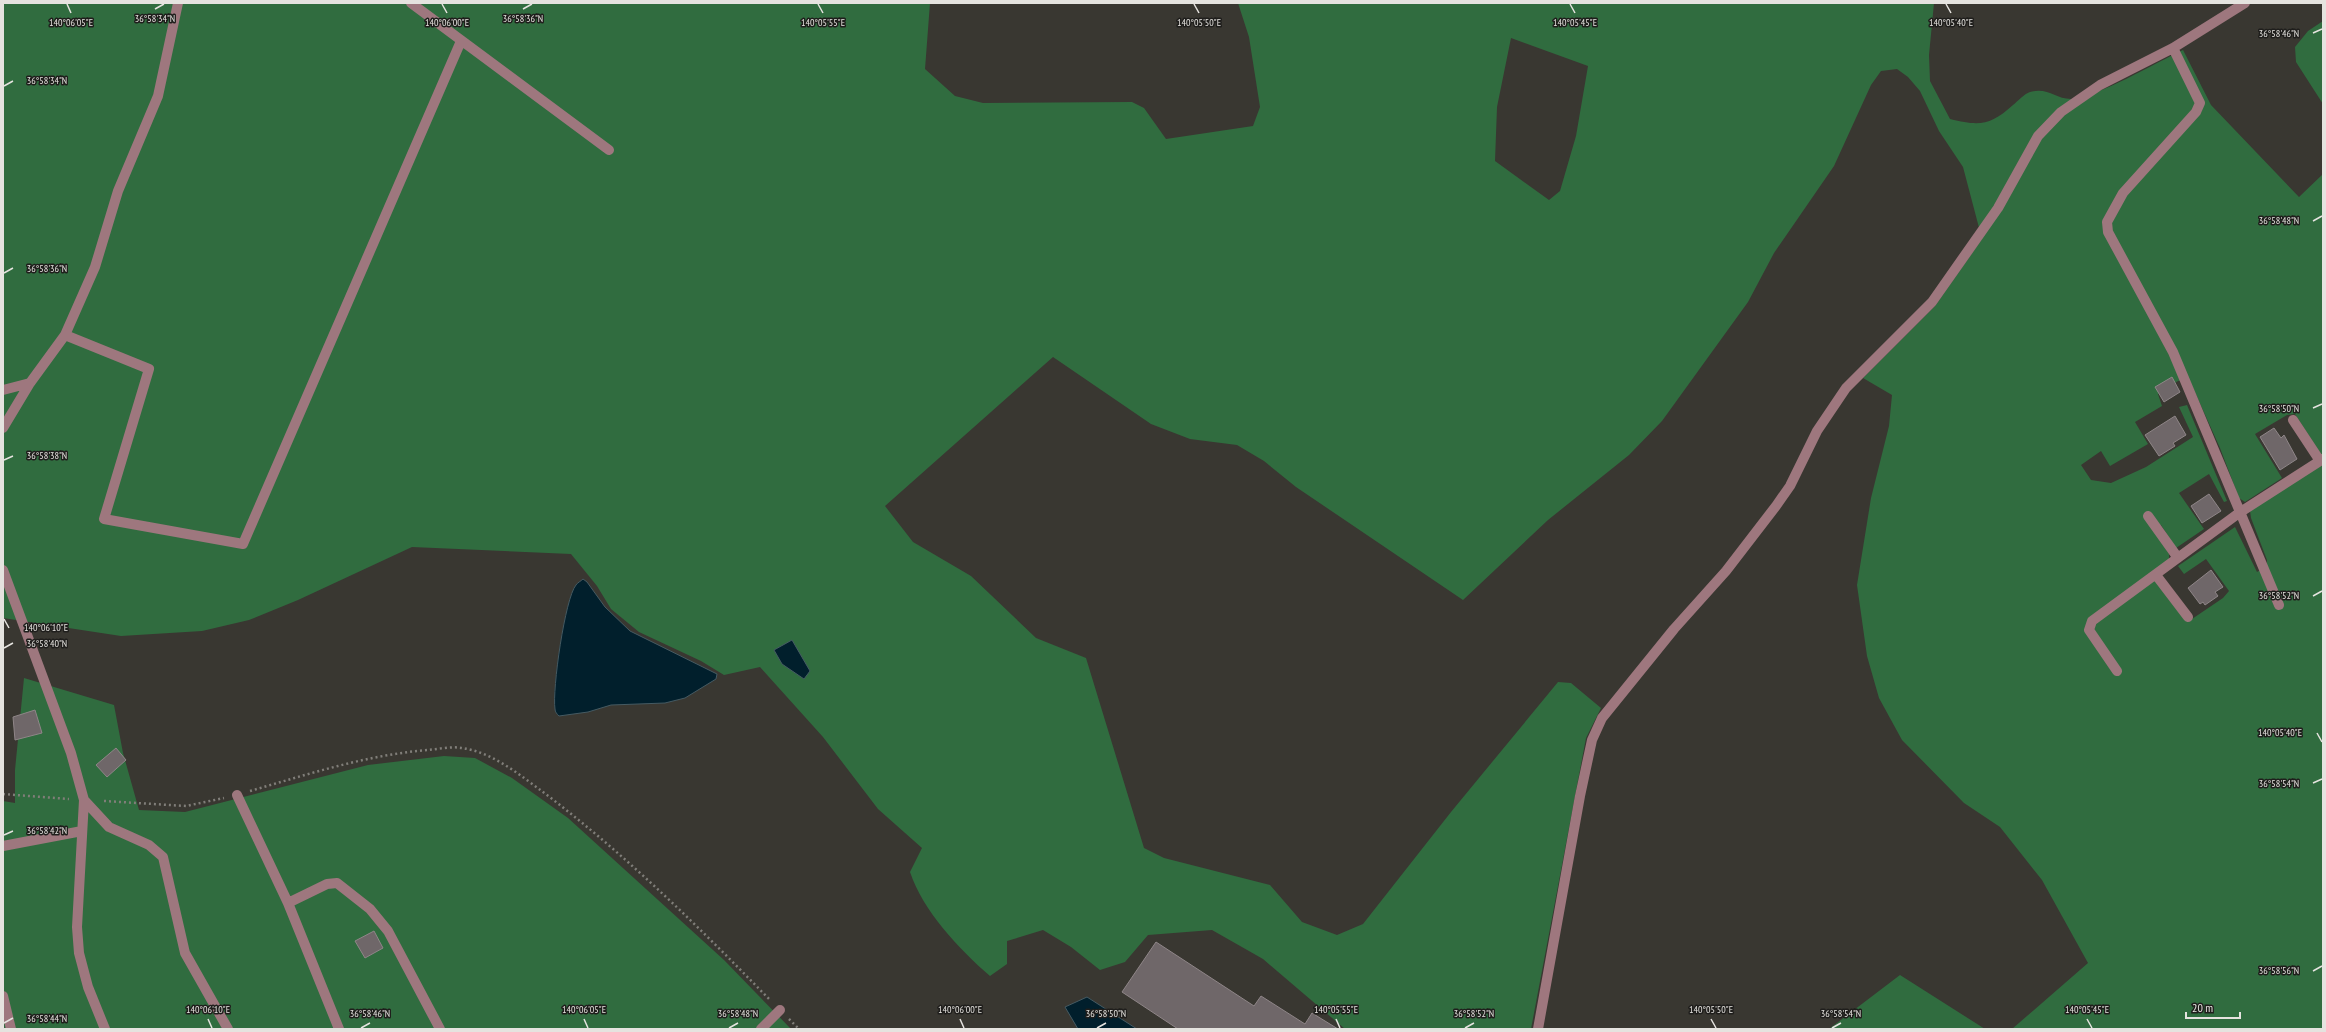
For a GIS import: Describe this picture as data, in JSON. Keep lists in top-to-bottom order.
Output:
{
  "scale_bar": "20 m",
  "coordinates": [
    "36°58'34\"N",
    "36°58'36\"N",
    "140°06'05\"E",
    "140°06'00\"E",
    "140°05'55\"E",
    "140°05'50\"E",
    "140°05'45\"E",
    "140°05'40\"E",
    "36°58'46\"N",
    "36°58'48\"N",
    "36°58'50\"N",
    "36°58'38\"N",
    "36°58'52\"N",
    "140°06'10\"E",
    "36°58'40\"N",
    "36°58'54\"N",
    "36°58'42\"N",
    "36°58'56\"N",
    "36°58'44\"N"
  ]
}
